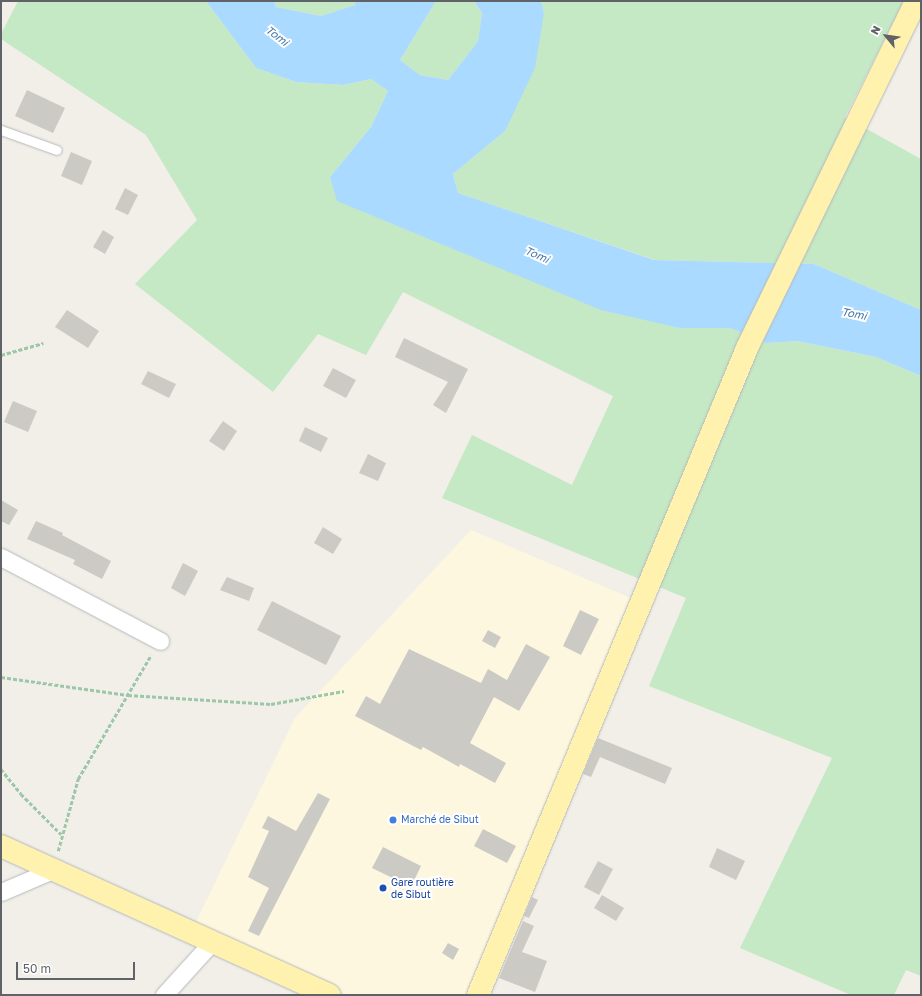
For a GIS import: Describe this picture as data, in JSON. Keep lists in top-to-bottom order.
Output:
{
  "water": ["Tomi"],
  "places": ["Marché de Sibut", "Gare routière de Sibut"],
  "scale_bar": "50 m",
  "north": "top left"
}
